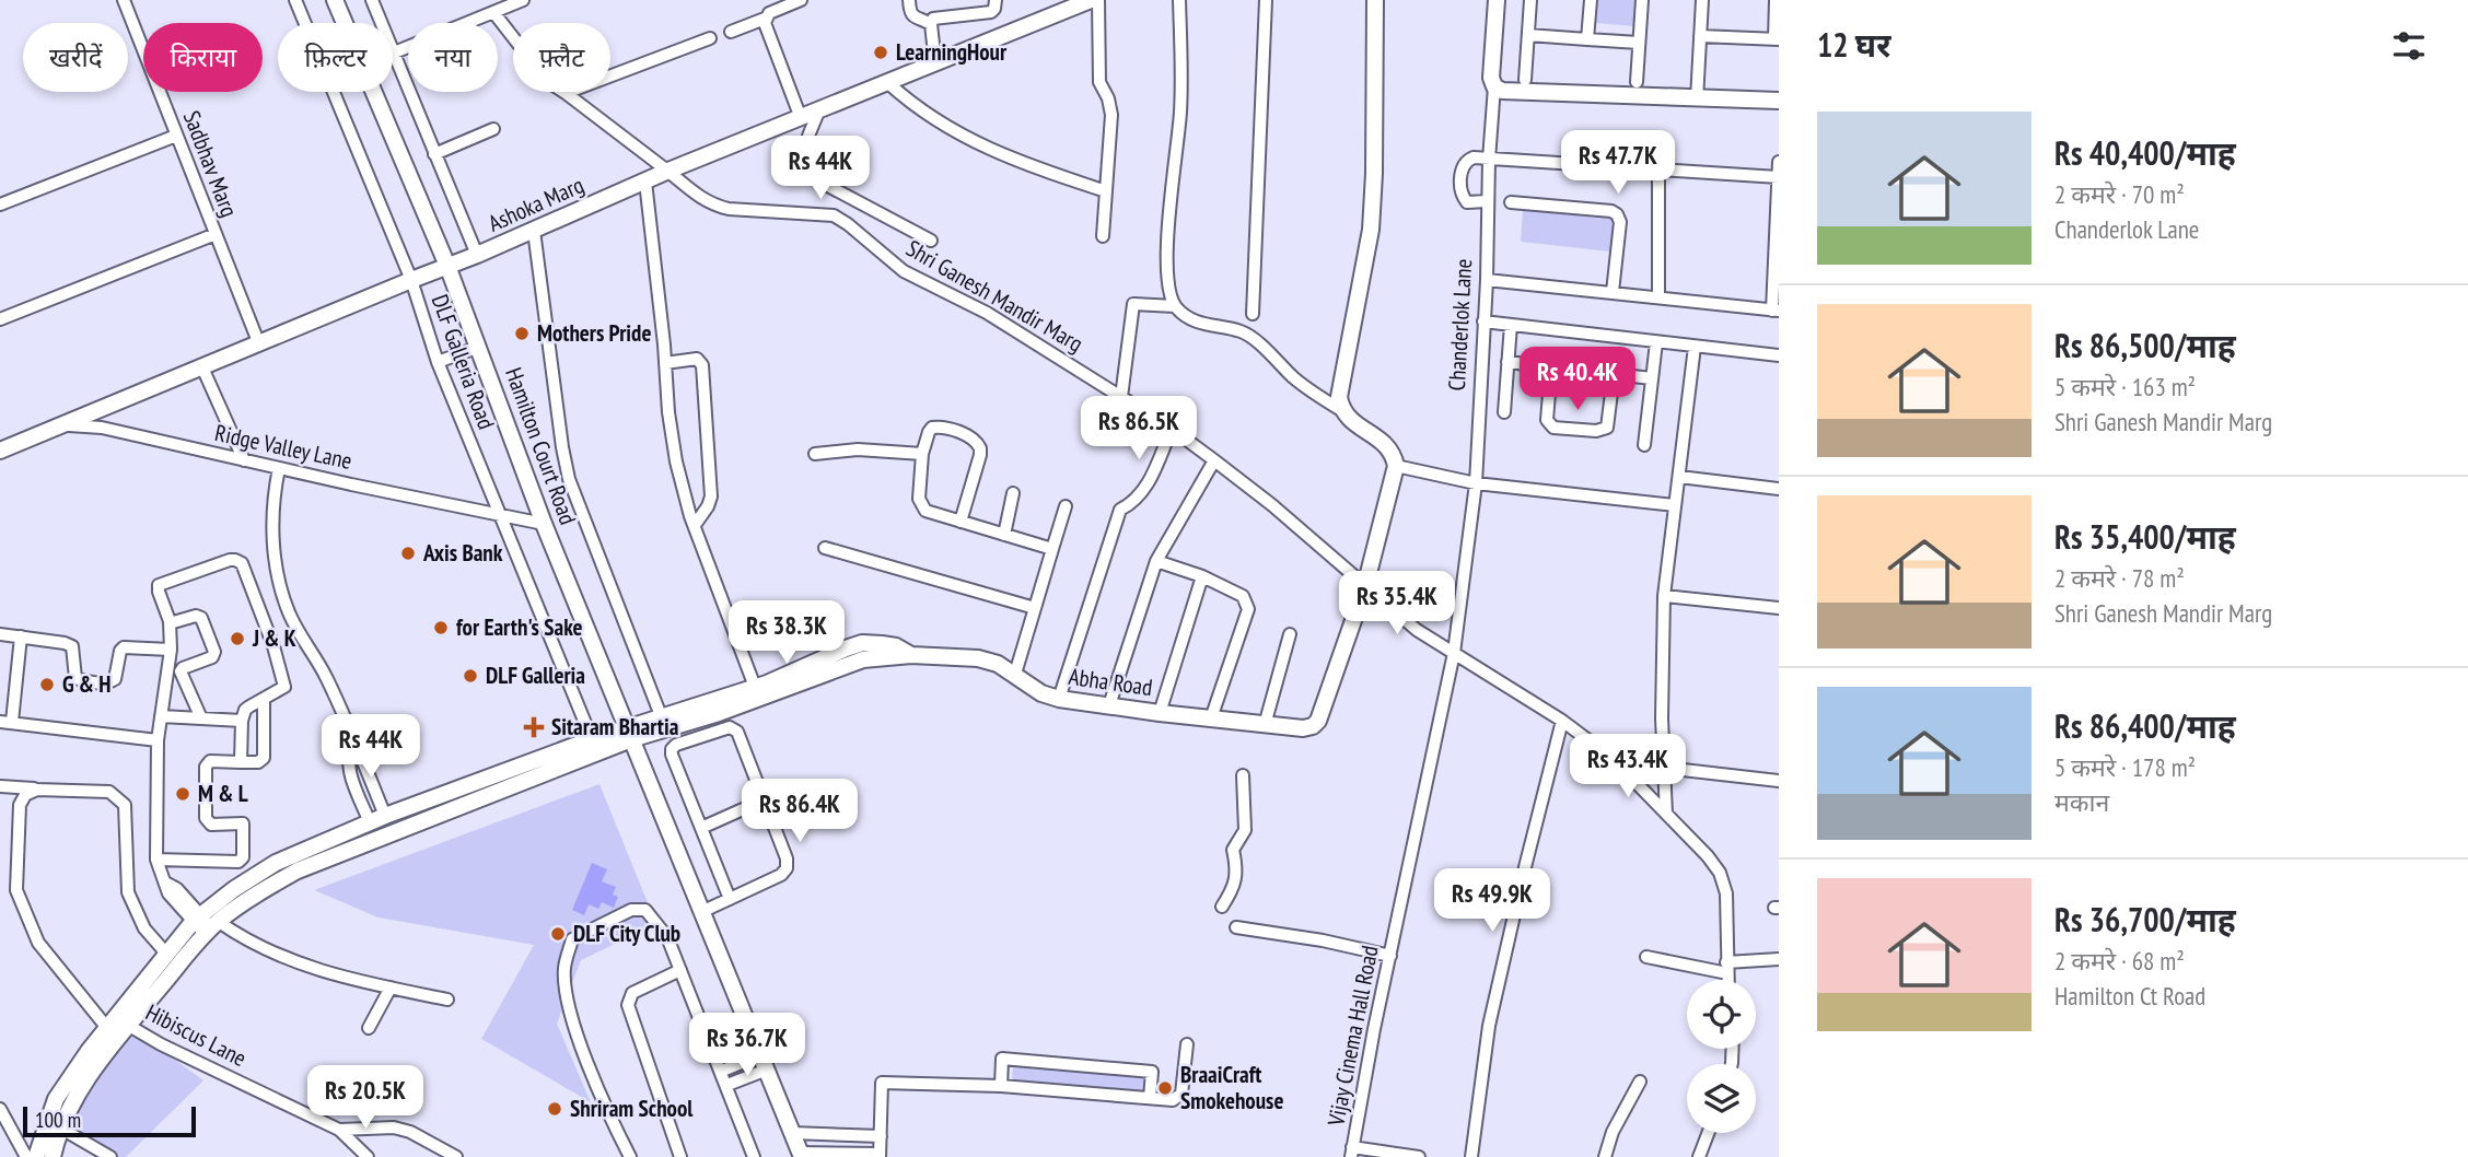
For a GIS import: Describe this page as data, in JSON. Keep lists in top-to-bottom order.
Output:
{
  "streets": {
    "street": [
      "Sadbhav Marg",
      "Ashoka Marg",
      "Shri Ganesh Mandir Marg",
      "Chanderlok Lane",
      "DLF Galleria Road",
      "Hamilton Court Road",
      "Ridge Valley Lane",
      "Abha Road",
      "Hibiscus Lane",
      "Vijay Cinema Hall Road"
    ]
  },
  "crossings": [
    ["Sadbhav Marg", "Ashoka Marg"],
    ["Ashoka Marg", "Shri Ganesh Mandir Marg"],
    ["Ashoka Marg", "DLF Galleria Road"],
    ["Ashoka Marg", "Hamilton Court Road"],
    ["Ashoka Marg", "Ridge Valley Lane"],
    ["Chanderlok Lane", "Vijay Cinema Hall Road"],
    ["DLF Galleria Road", "Ridge Valley Lane"],
    ["Hamilton Court Road", "Ridge Valley Lane"],
    ["Hamilton Court Road", "Abha Road"]
  ],
  "places": {
    "other": [
      "LearningHour",
      "Mothers Pride",
      "Axis Bank",
      "for Earth's Sake",
      "J & K",
      "DLF Galleria",
      "G & H",
      "M & L",
      "DLF City Club",
      "BraaiCraft Smokehouse",
      "Shriram School"
    ],
    "health": ["Sitaram Bhartia"]
  },
  "scale_bar": "100 m",
  "page": {
    "heading": "12 घर",
    "chip": [
      "खरीदें",
      "किराया",
      "फ़िल्टर",
      "नया",
      "फ़्लैट"
    ],
    "list": [
      {
        "name": "Rs 40,400/माह",
        "note": "2 कमरे · 70 m² · Chanderlok Lane"
      },
      {
        "name": "Rs 86,500/माह",
        "note": "5 कमरे · 163 m² · Shri Ganesh Mandir Marg"
      },
      {
        "name": "Rs 35,400/माह",
        "note": "2 कमरे · 78 m² · Shri Ganesh Mandir Marg"
      },
      {
        "name": "Rs 86,400/माह",
        "note": "5 कमरे · 178 m² · मकान"
      },
      {
        "name": "Rs 36,700/माह",
        "note": "2 कमरे · 68 m² · Hamilton Ct Road"
      }
    ],
    "price": [
      "Rs 47.7K",
      "Rs 44K",
      "Rs 40.4K",
      "Rs 86.5K",
      "Rs 35.4K",
      "Rs 38.3K",
      "Rs 44K",
      "Rs 43.4K",
      "Rs 86.4K",
      "Rs 49.9K",
      "Rs 36.7K",
      "Rs 20.5K"
    ],
    "scale": "100 m"
  }
}
